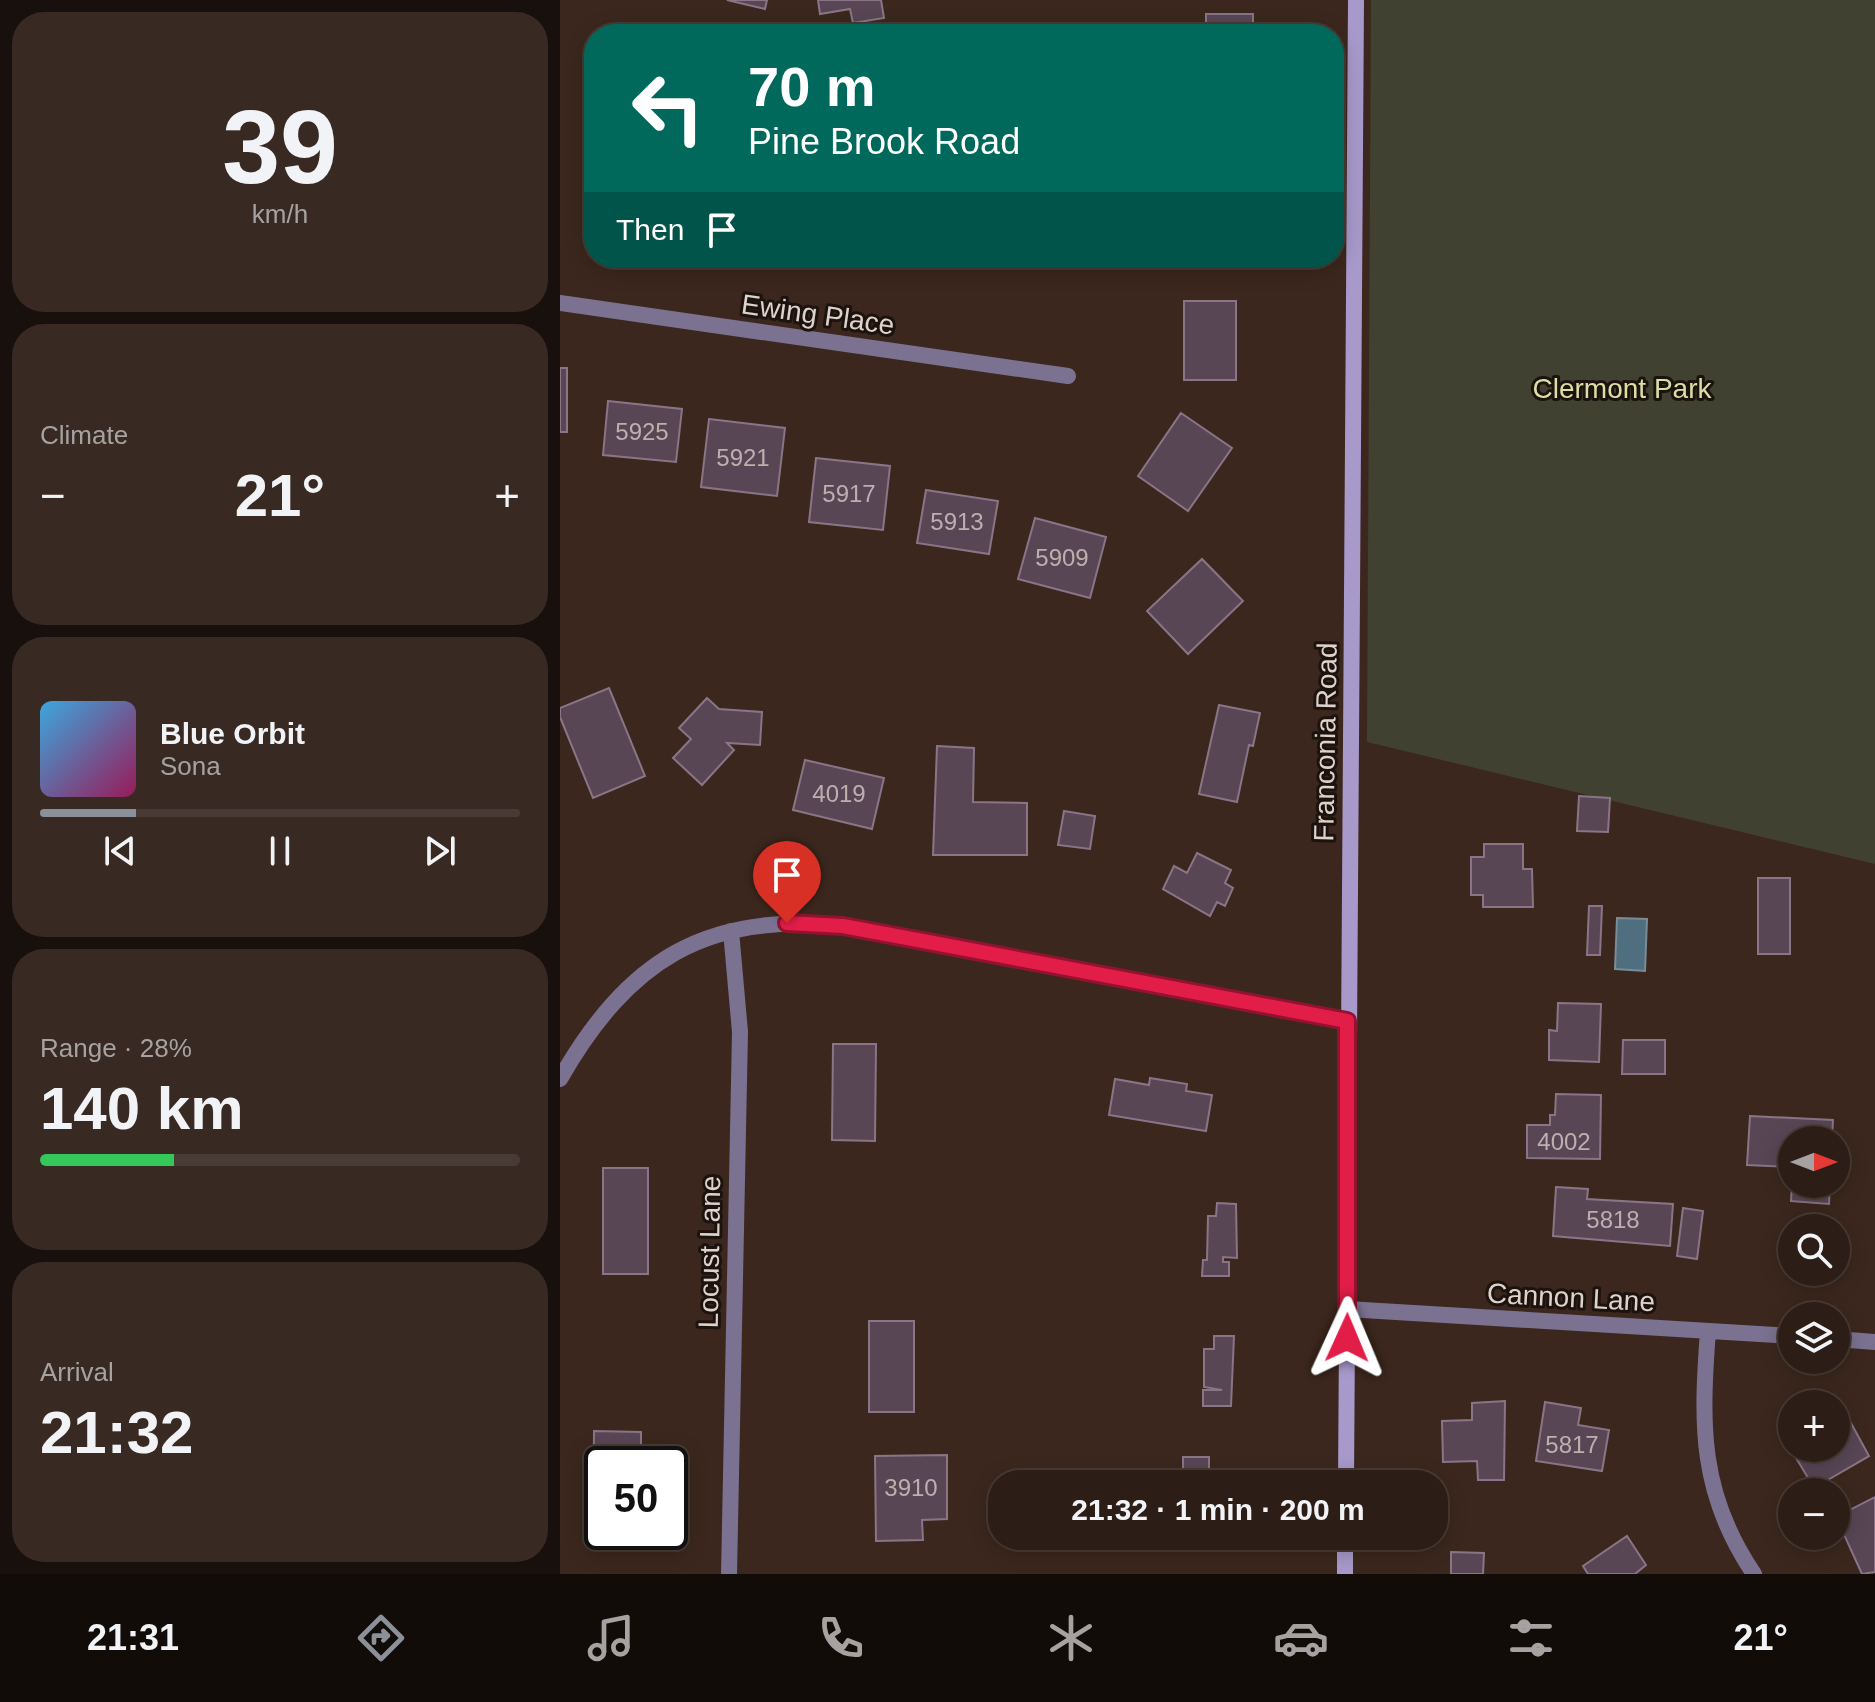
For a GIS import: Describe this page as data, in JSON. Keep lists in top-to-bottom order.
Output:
{
  "streets": {
    "main road": ["Franconia Road"],
    "street": ["Ewing Place", "Locust Lane", "Cannon Lane"]
  },
  "crossings": [
    ["Franconia Road", "Cannon Lane"]
  ],
  "parks": ["Clermont Park"],
  "house_numbers": [
    "5925",
    "5921",
    "5917",
    "5913",
    "5909",
    "4019",
    "4002",
    "5818",
    "5817",
    "3910"
  ],
  "north": "right",
  "page": {
    "tile": [
      ["39", "km/h"],
      "Climate",
      ["Range · 28%", "140 km"],
      ["Arrival", "21:32"]
    ],
    "turn": ["70 m", "Pine Brook Road"],
    "then": "Then",
    "heat": ["−", "21°", "+"],
    "song": ["Blue Orbit", "Sona"],
    "map_buttons": ["+", "−"],
    "limit": "50",
    "trip": "21:32 · 1 min · 200 m",
    "tabs": ["21:31", "21°"]
  }
}
